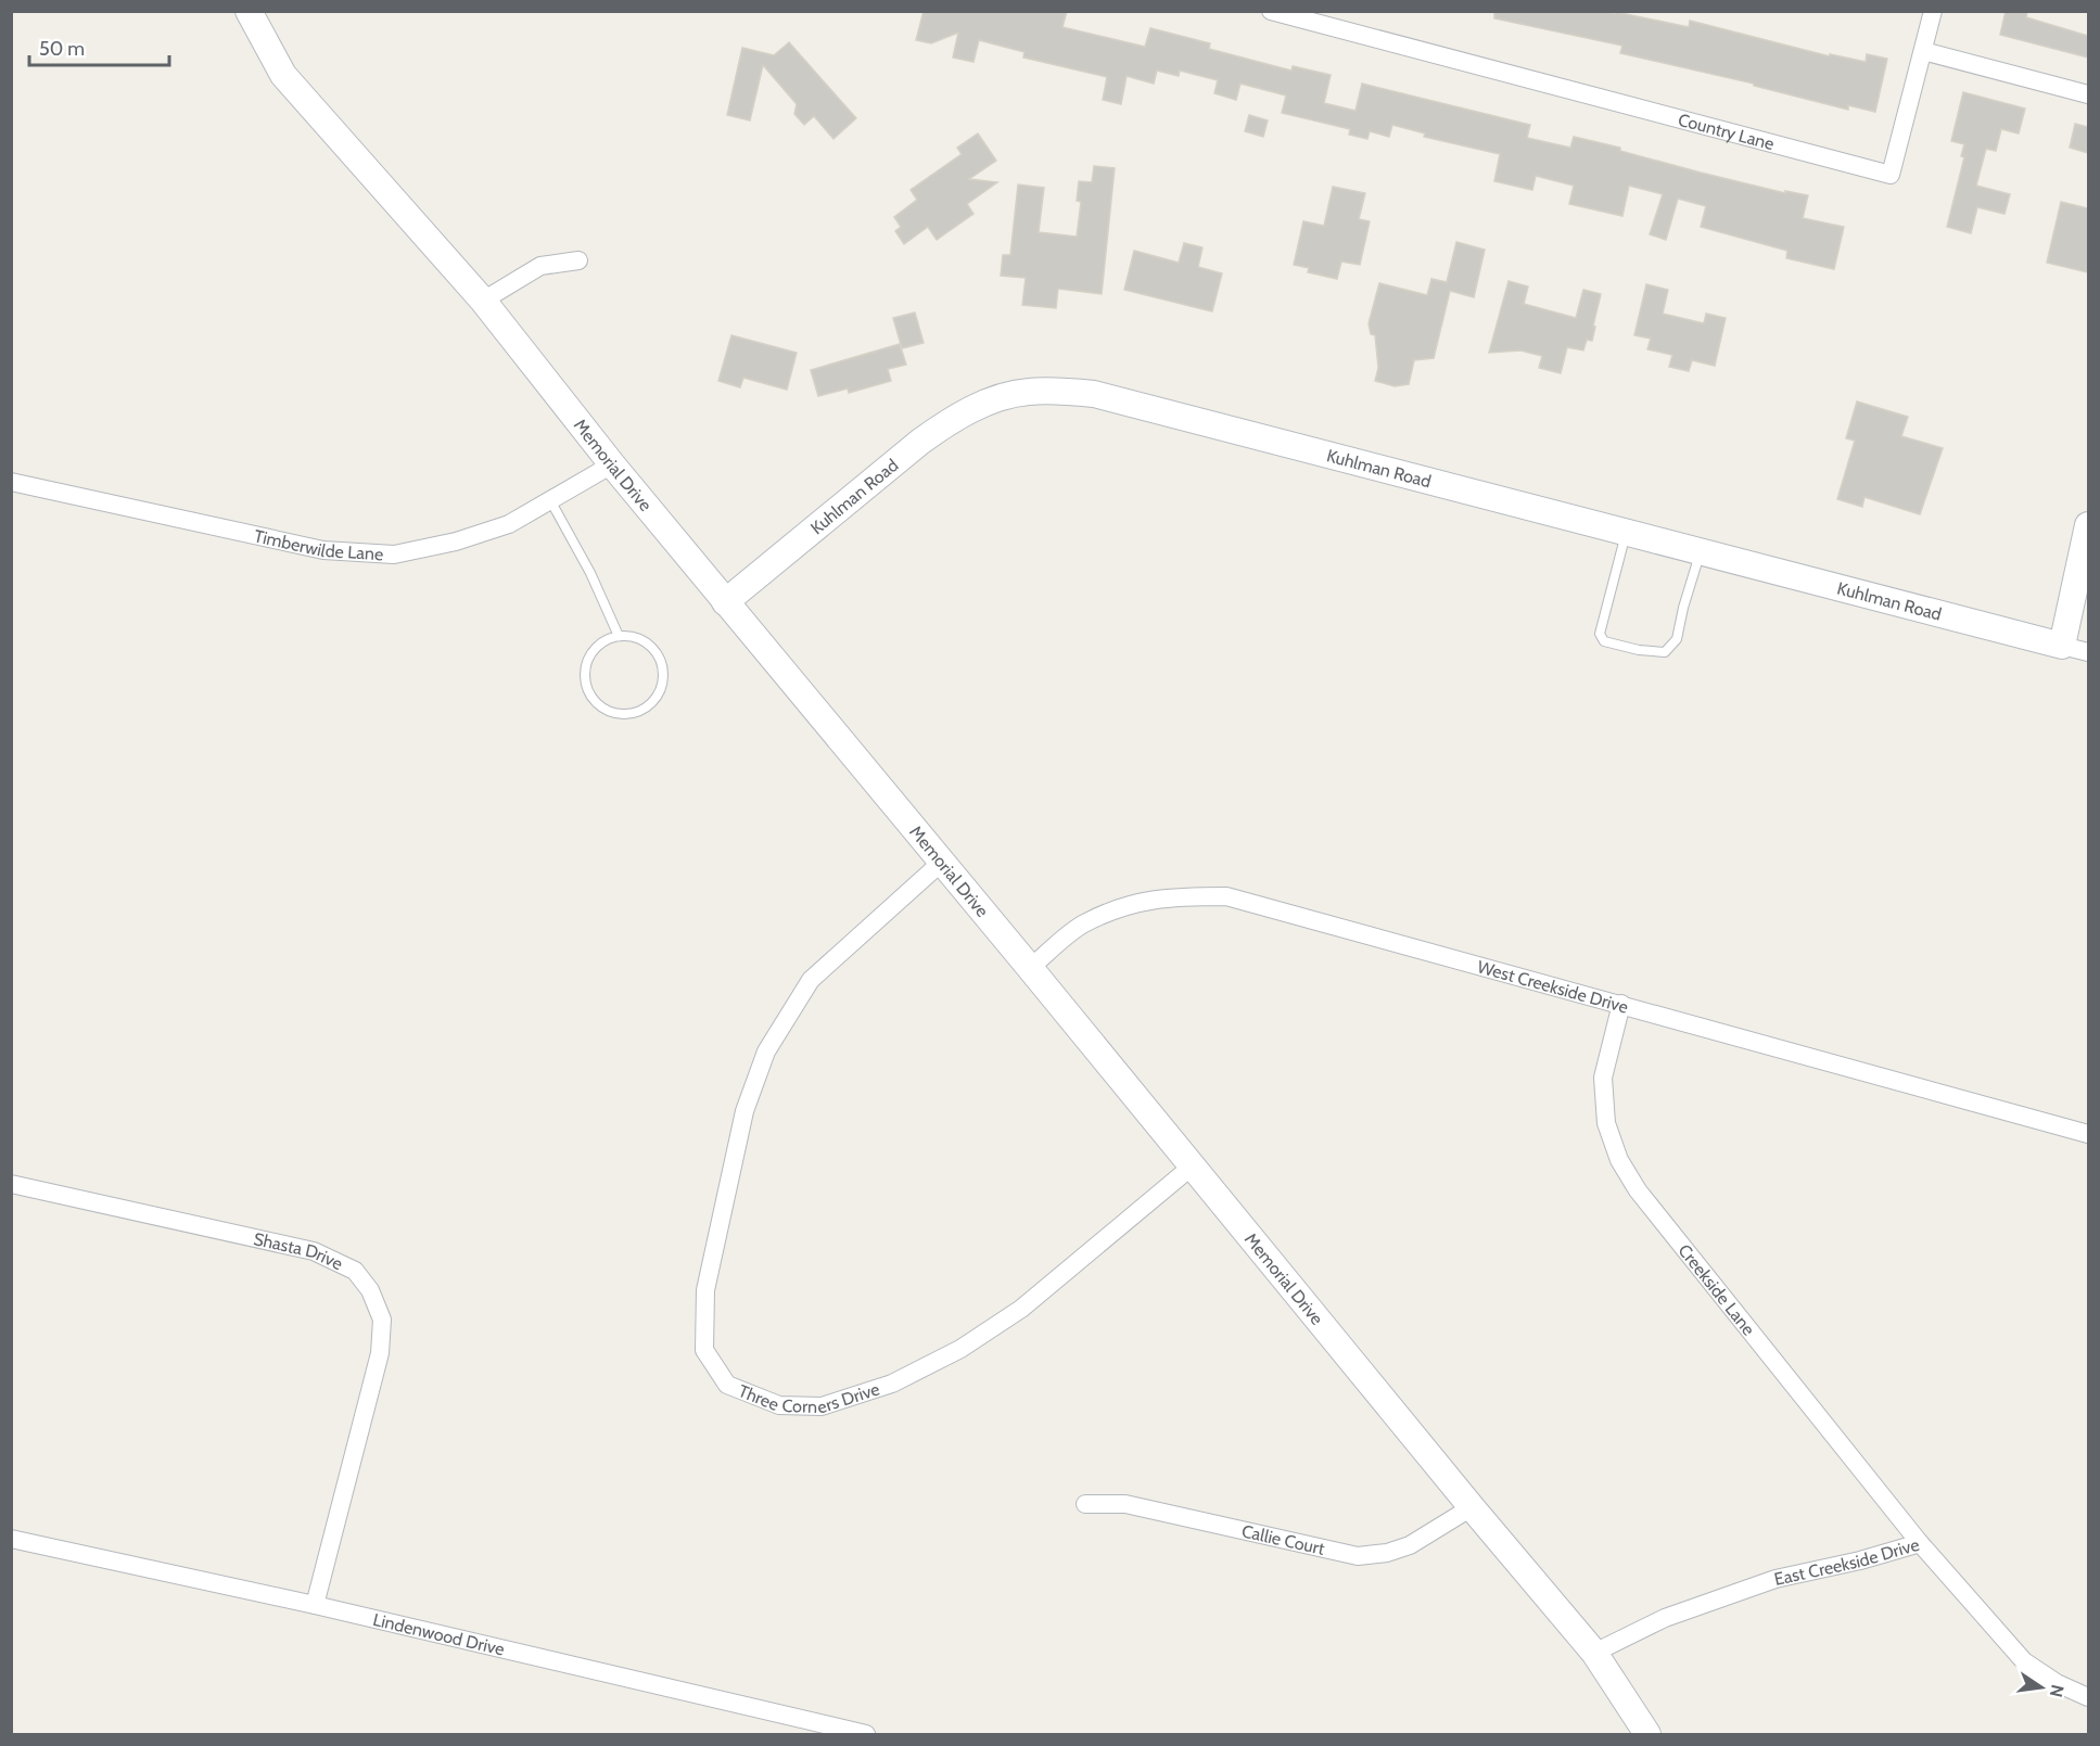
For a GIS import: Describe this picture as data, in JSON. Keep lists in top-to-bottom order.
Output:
{
  "streets": {
    "street": [
      "Country Lane",
      "Memorial Drive",
      "Kuhlman Road",
      "Timberwilde Lane",
      "West Creekside Drive",
      "Shasta Drive",
      "Creekside Lane",
      "Three Corners Drive",
      "Callie Court",
      "East Creekside Drive",
      "Lindenwood Drive"
    ]
  },
  "crossings": [
    ["Memorial Drive", "Kuhlman Road"],
    ["Memorial Drive", "Timberwilde Lane"],
    ["Memorial Drive", "West Creekside Drive"],
    ["Memorial Drive", "Three Corners Drive"],
    ["Memorial Drive", "Callie Court"],
    ["Memorial Drive", "East Creekside Drive"],
    ["West Creekside Drive", "Creekside Lane"],
    ["Shasta Drive", "Lindenwood Drive"],
    ["Creekside Lane", "East Creekside Drive"]
  ],
  "scale_bar": "50 m",
  "north": "right"
}
